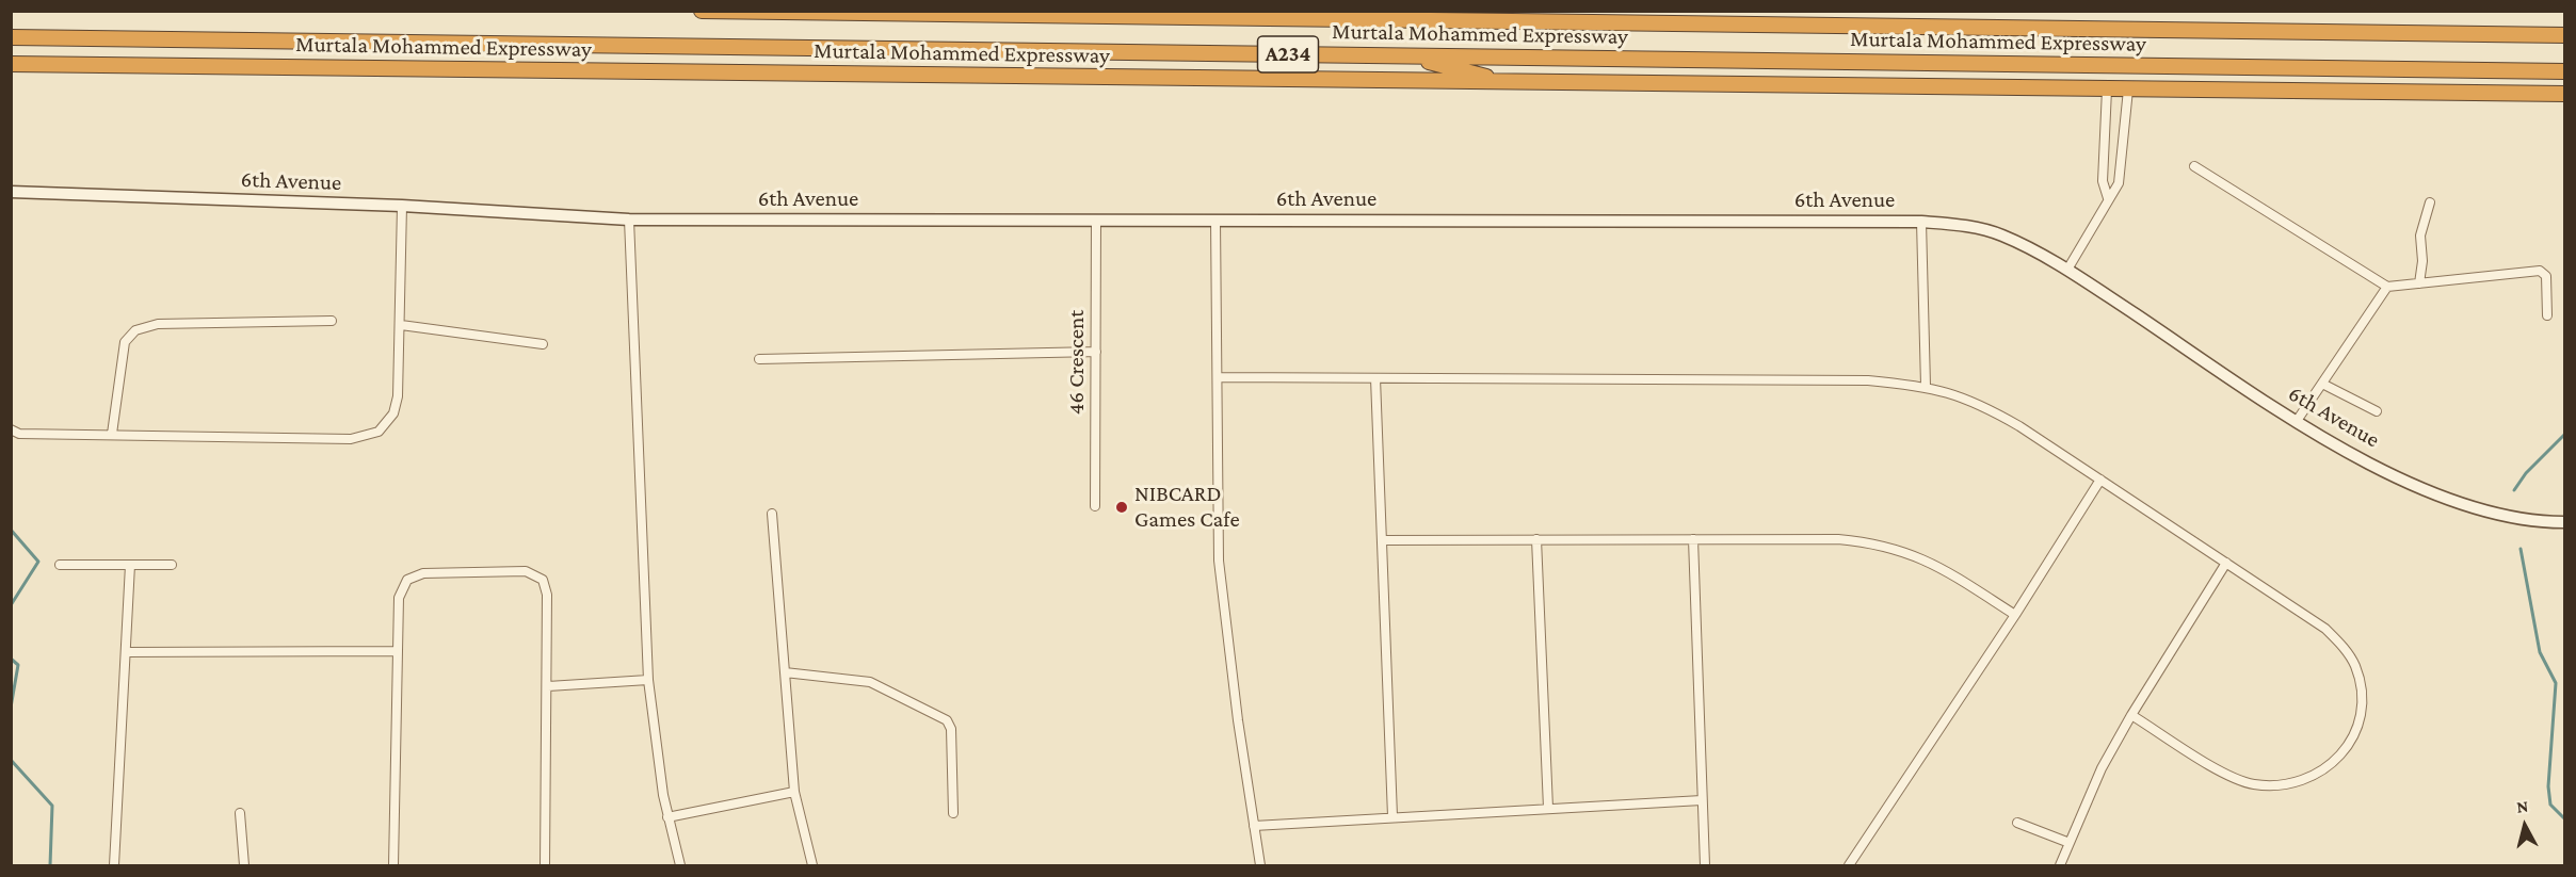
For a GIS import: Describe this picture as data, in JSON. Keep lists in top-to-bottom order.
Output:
{
  "streets": {
    "highway": ["Murtala Mohammed Expressway", "A234"],
    "street": ["6th Avenue", "46 Crescent"]
  },
  "crossings": [
    ["6th Avenue", "46 Crescent"]
  ],
  "places": ["NIBCARD Games Cafe"],
  "north": "top"
}
